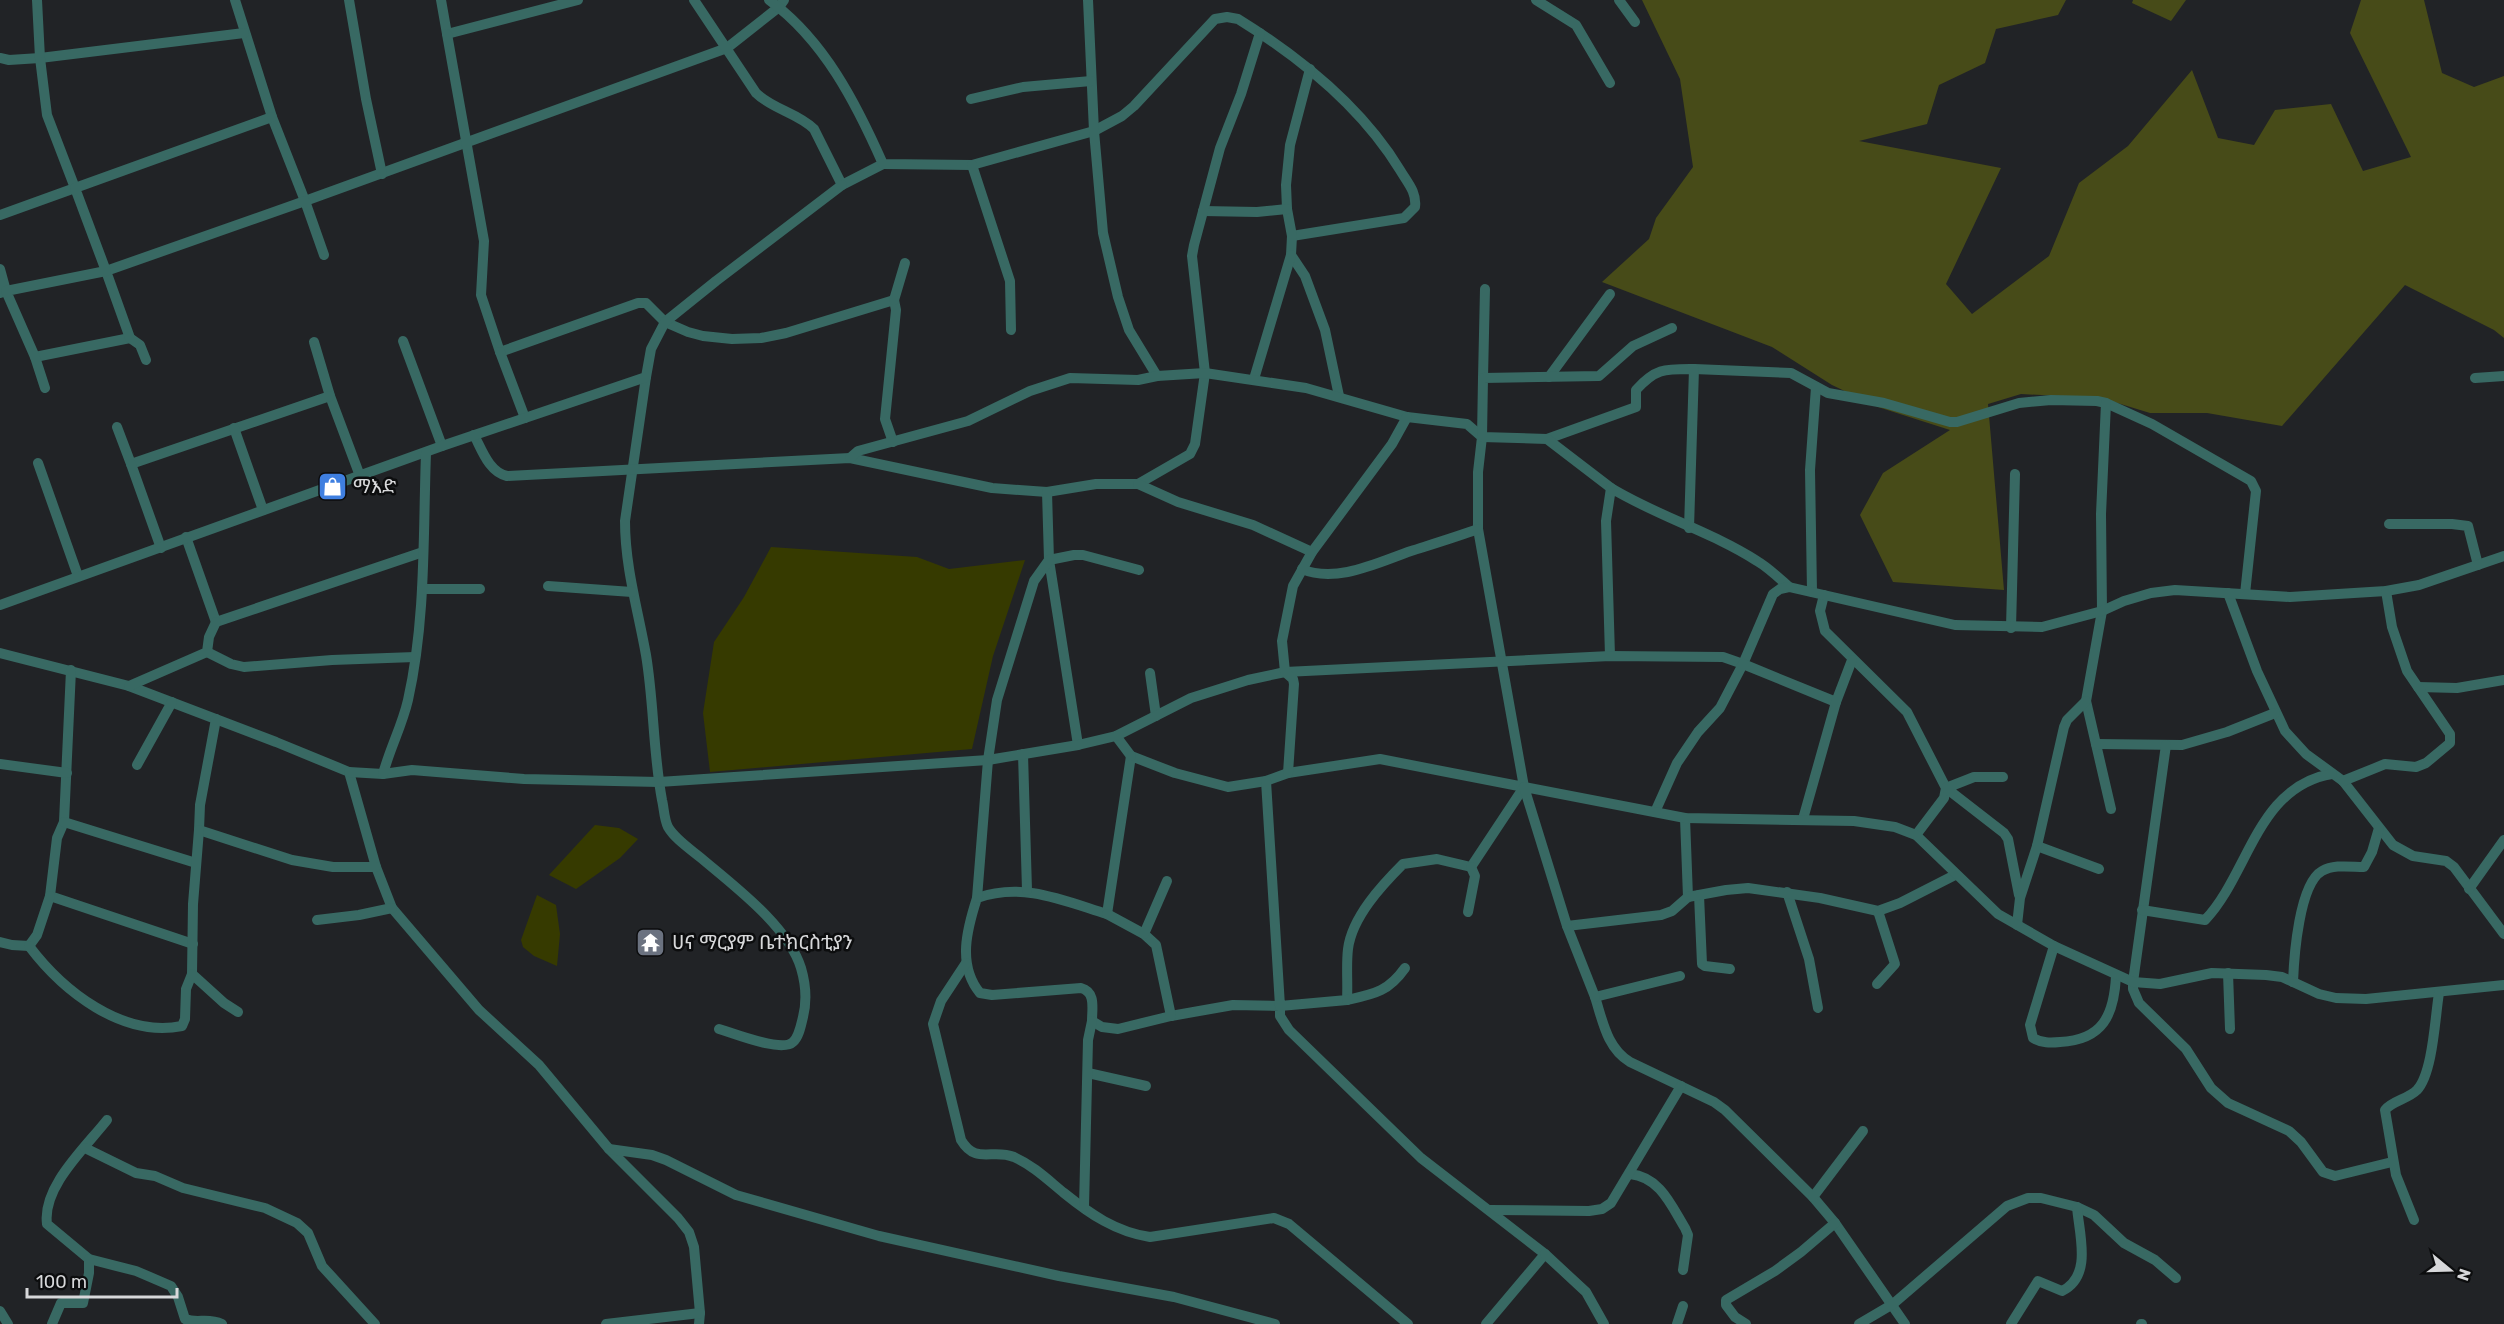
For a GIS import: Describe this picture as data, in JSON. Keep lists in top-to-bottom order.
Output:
{
  "places": {
    "shop": ["ማእድ"],
    "temple": ["ሀና ማርያም ቤተክርስቲያን"]
  },
  "scale_bar": "100 m",
  "north": "right"
}
